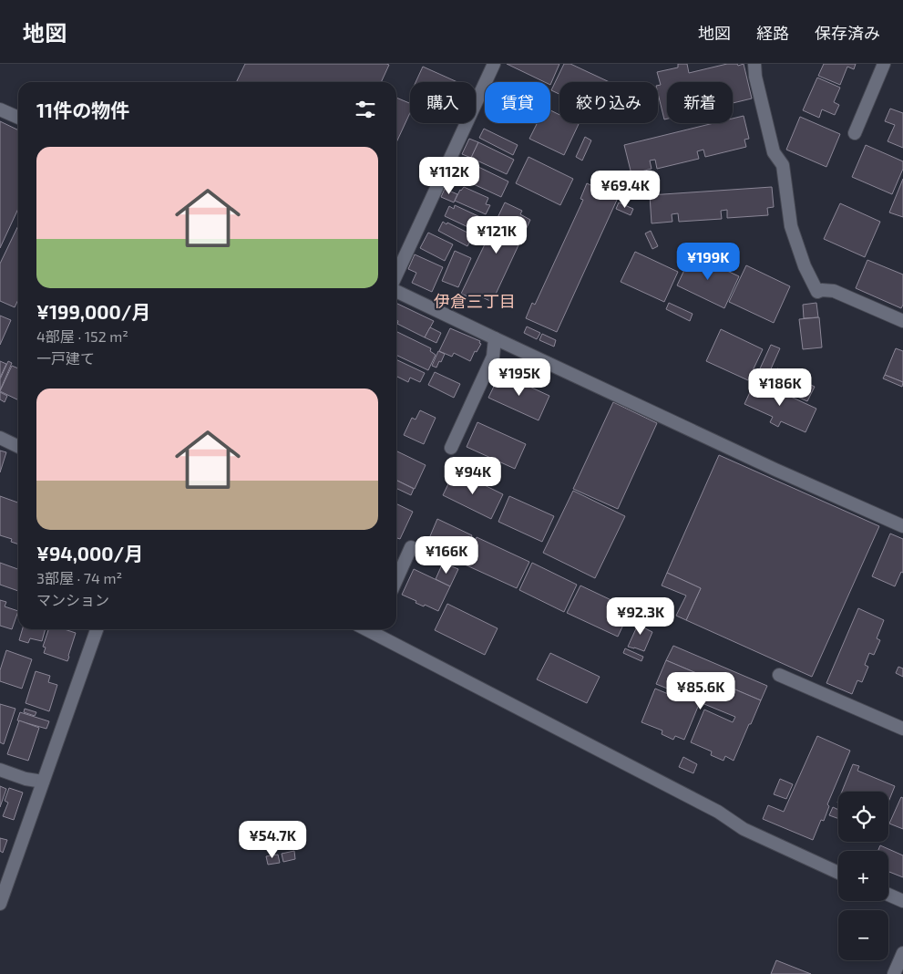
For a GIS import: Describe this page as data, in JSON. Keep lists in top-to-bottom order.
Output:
{
  "districts": ["伊倉三丁目"],
  "page": {
    "header": "地図",
    "nav": ["地図", "経路", "保存済み"],
    "chip": [
      "購入",
      "賃貸",
      "絞り込み",
      "新着"
    ],
    "heading": "11件の物件",
    "list": [
      {
        "name": "¥199,000/月",
        "note": "4部屋 · 152 m² · 一戸建て"
      },
      {
        "name": "¥94,000/月",
        "note": "3部屋 · 74 m² · マンション"
      }
    ],
    "price": [
      "¥112K",
      "¥69.4K",
      "¥121K",
      "¥199K",
      "¥195K",
      "¥186K",
      "¥94K",
      "¥166K",
      "¥92.3K",
      "¥85.6K",
      "¥54.7K"
    ],
    "map_buttons": ["+", "−"]
  }
}
